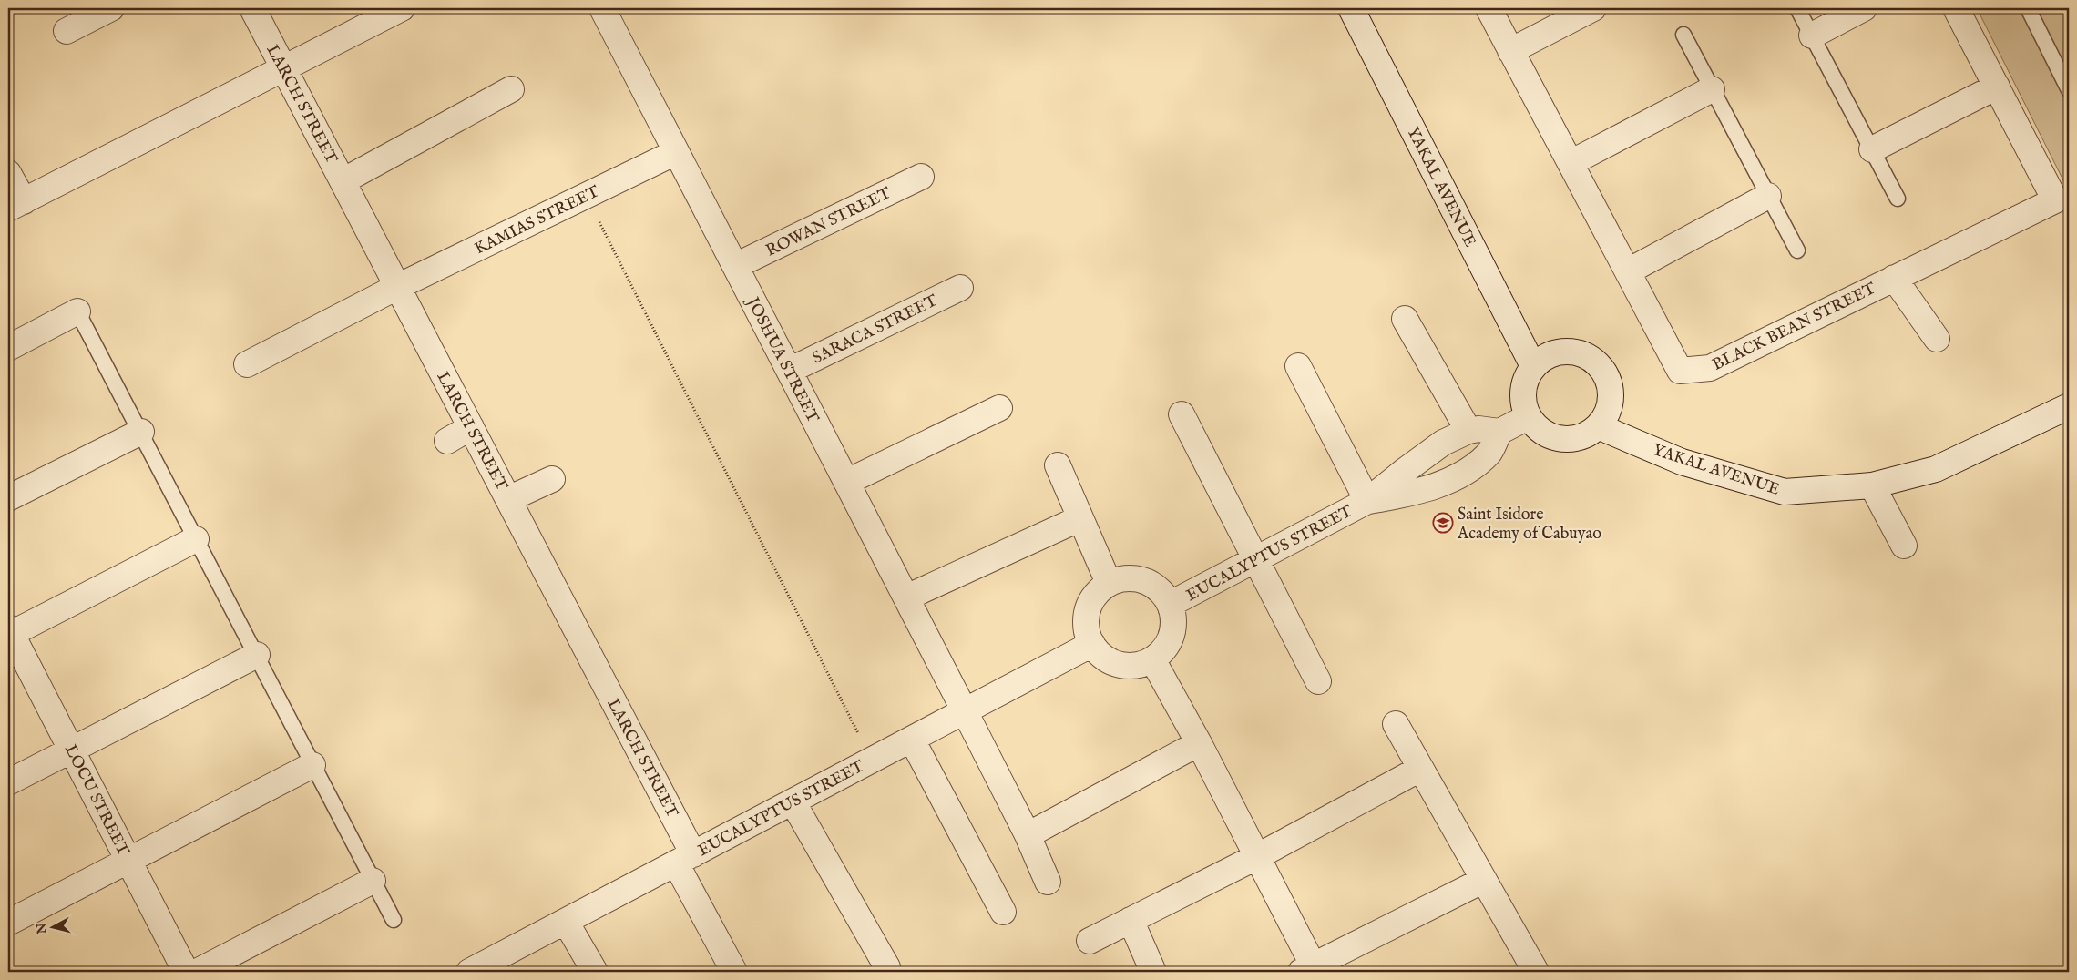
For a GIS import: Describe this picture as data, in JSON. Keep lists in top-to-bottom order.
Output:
{
  "streets": {
    "street": [
      "LARCH STREET",
      "YAKAL AVENUE",
      "KAMIAS STREET",
      "ROWAN STREET",
      "BLACK BEAN STREET",
      "SARACA STREET",
      "JOSHUA STREET",
      "EUCALYPTUS STREET",
      "LOCU STREET"
    ]
  },
  "crossings": [
    ["LARCH STREET", "KAMIAS STREET"],
    ["LARCH STREET", "EUCALYPTUS STREET"],
    ["KAMIAS STREET", "JOSHUA STREET"],
    ["ROWAN STREET", "JOSHUA STREET"],
    ["SARACA STREET", "JOSHUA STREET"],
    ["JOSHUA STREET", "EUCALYPTUS STREET"]
  ],
  "places": {
    "school or university": ["Saint Isidore Academy of Cabuyao"]
  },
  "north": "left"
}
